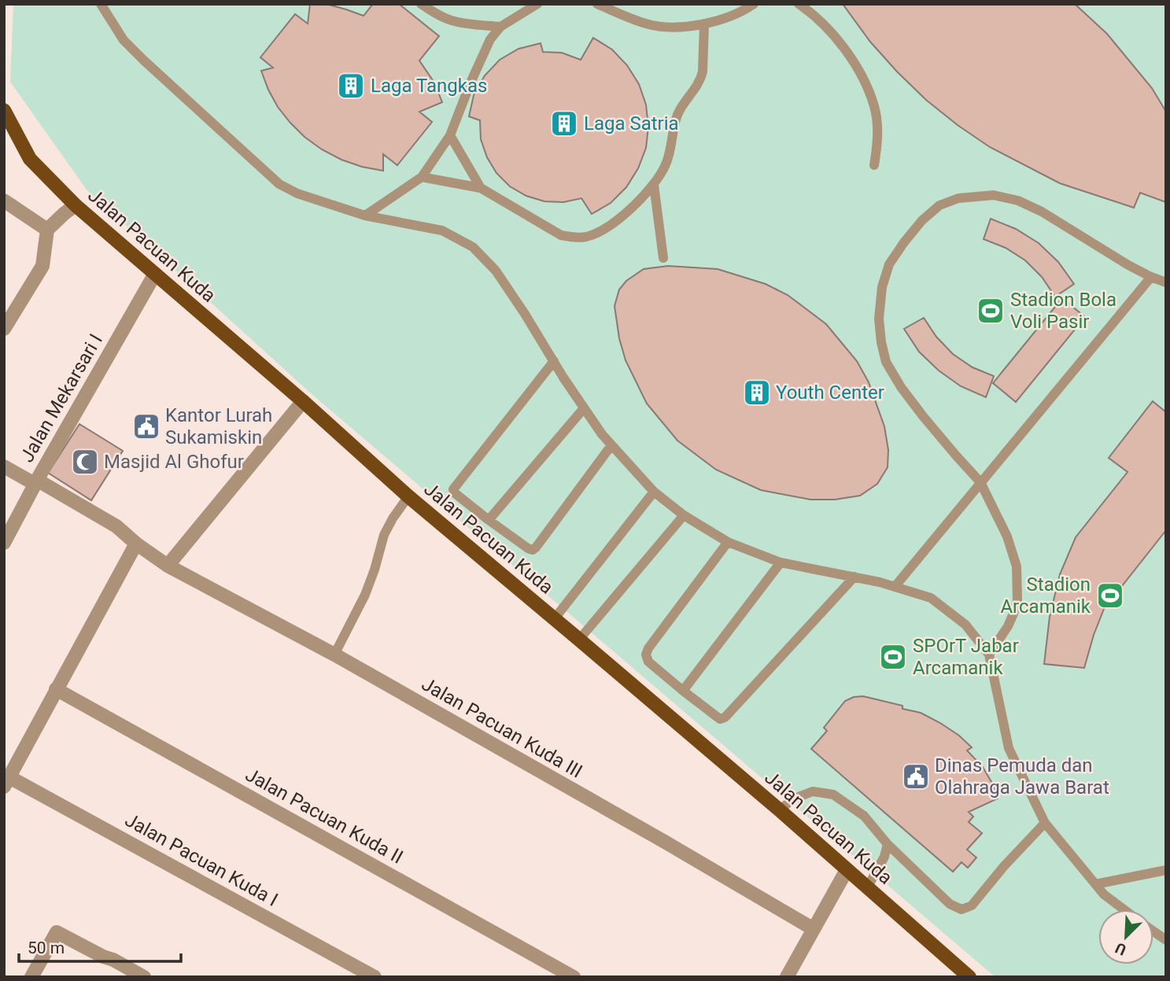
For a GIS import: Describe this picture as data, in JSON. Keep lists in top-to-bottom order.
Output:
{
  "streets": {
    "main road": ["Jalan Pacuan Kuda"],
    "street": [
      "Jalan Mekarsari I",
      "Jalan Pacuan Kuda III",
      "Jalan Pacuan Kuda II",
      "Jalan Pacuan Kuda I"
    ]
  },
  "crossings": [
    ["Jalan Pacuan Kuda", "Jalan Mekarsari I"],
    ["Jalan Mekarsari I", "Jalan Pacuan Kuda III"]
  ],
  "places": {
    "building": ["Laga Tangkas", "Laga Satria", "Youth Center"],
    "sports": ["Stadion Bola Voli Pasir", "Stadion Arcamanik", "SPOrT Jabar Arcamanik"],
    "public building": ["Kantor Lurah Sukamiskin", "Dinas Pemuda dan Olahraga Jawa Barat"],
    "mosque": ["Masjid Al Ghofur"]
  },
  "scale_bar": "50 m",
  "north": "bottom left"
}
